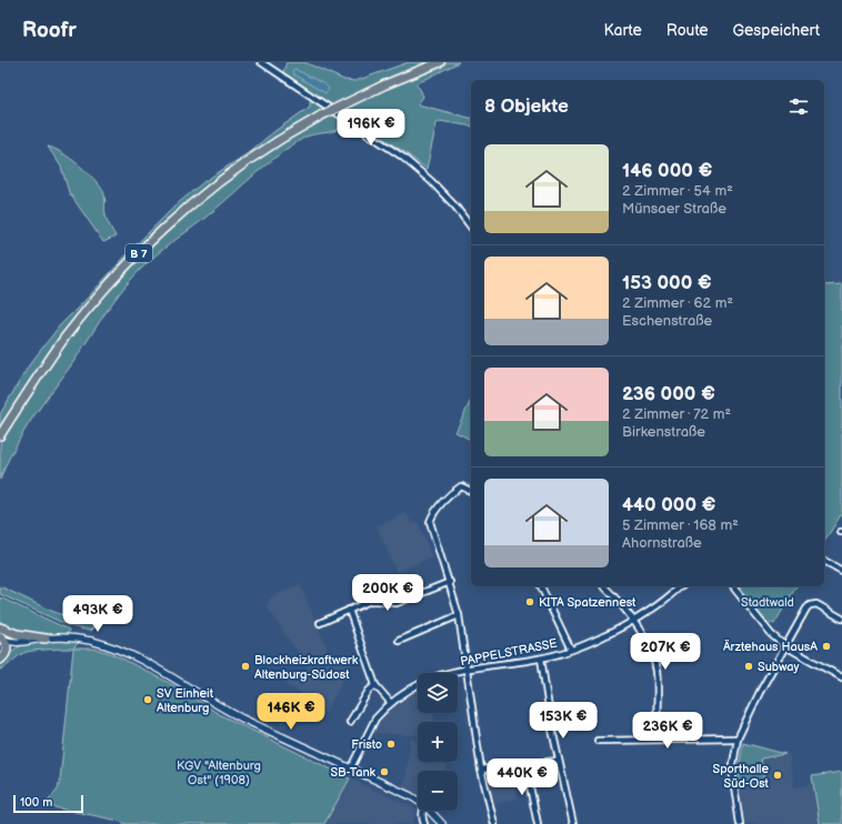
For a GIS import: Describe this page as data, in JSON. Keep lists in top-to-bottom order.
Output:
{
  "streets": {
    "main road": ["B 7"],
    "street": ["PAPPELSTRASSE"]
  },
  "parks": ["Stadtwald", "KGV \"Altenburg Ost\" (1908)"],
  "places": [
    "KITA Spatzennest",
    "Ärztehaus HausA",
    "Blockheizkraftwerk Altenburg-Südost",
    "Subway",
    "SV Einheit Altenburg",
    "Fristo",
    "SB-Tank",
    "Sporthalle Süd-Ost"
  ],
  "scale_bar": "100 m",
  "page": {
    "header": "Roofr",
    "nav": ["Karte", "Route", "Gespeichert"],
    "heading": "8 Objekte",
    "price": [
      "196K €",
      "200K €",
      "493K €",
      "207K €",
      "146K €",
      "153K €",
      "236K €",
      "440K €"
    ],
    "list": [
      {
        "name": "146 000 €",
        "note": "2 Zimmer · 54 m² · Münsaer Straße"
      },
      {
        "name": "153 000 €",
        "note": "2 Zimmer · 62 m² · Eschenstraße"
      },
      {
        "name": "236 000 €",
        "note": "2 Zimmer · 72 m² · Birkenstraße"
      },
      {
        "name": "440 000 €",
        "note": "5 Zimmer · 168 m² · Ahornstraße"
      }
    ],
    "map_buttons": ["+", "−"],
    "scale": "100 m"
  }
}
